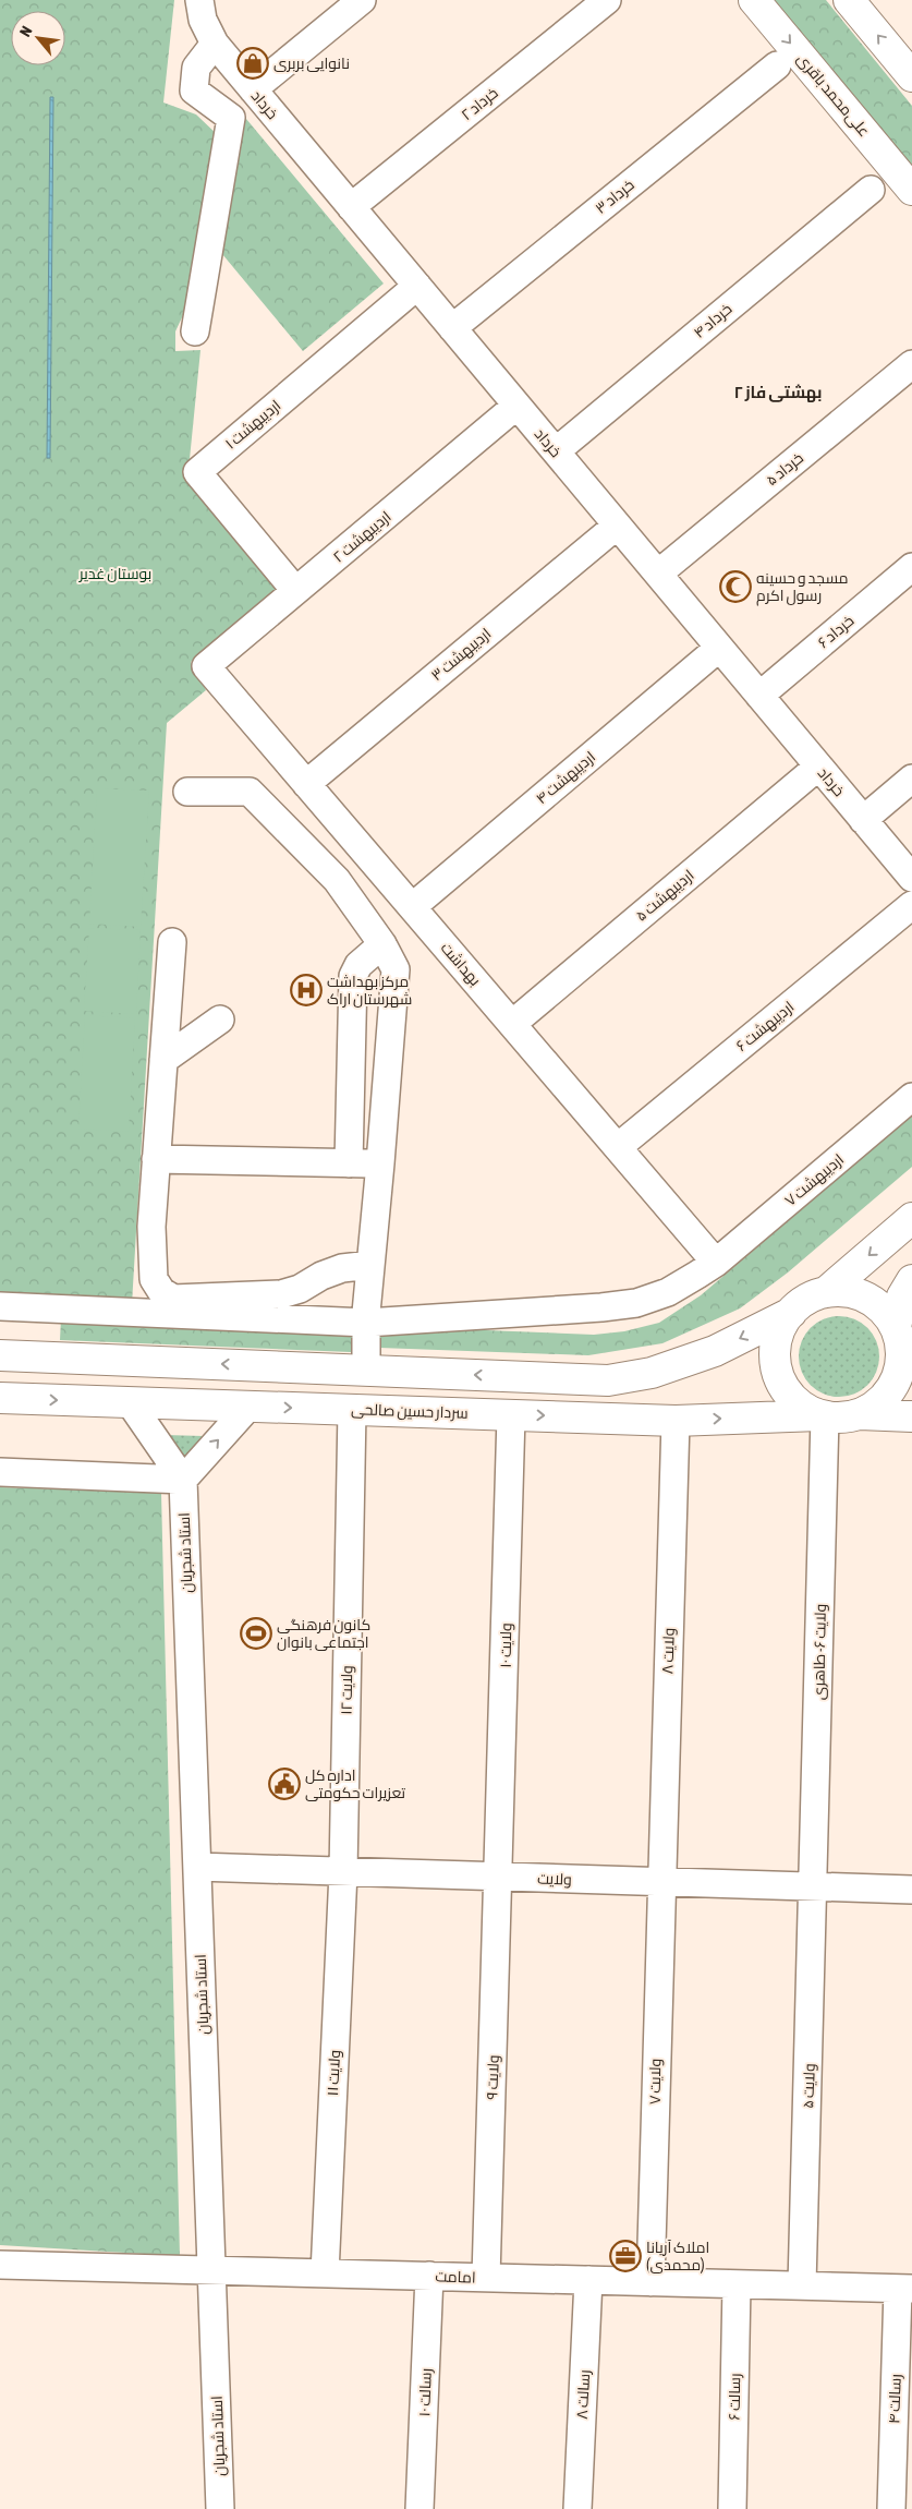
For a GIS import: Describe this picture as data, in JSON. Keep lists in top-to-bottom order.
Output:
{
  "streets": {
    "main road": ["علی‌محمد باقری", "سردار حسین صالحی"],
    "street": [
      "خرداد ۲",
      "خرداد",
      "خرداد ۳",
      "خرداد ۴",
      "اردیبهشت ۱",
      "خرداد ۵",
      "اردیبهشت ۲",
      "خرداد ۶",
      "اردیبهشت ۳",
      "اردیبهشت ۴",
      "اردیبهشت ۵",
      "بهداشت",
      "اردیبهشت ۶",
      "اردیبهشت ۷",
      "استاد شجریان",
      "ولایت ۱۰",
      "ولایت ۸",
      "ولایت ۶- طاهری",
      "ولایت ۱۲",
      "ولایت",
      "ولایت ۱۱",
      "ولایت ۹",
      "ولایت ۷",
      "ولایت ۵",
      "امامت",
      "رسالت ۱۰",
      "رسالت ۸",
      "رسالت ۶",
      "رسالت ۴"
    ]
  },
  "crossings": [
    ["خرداد ۲", "خرداد"],
    ["خرداد", "خرداد ۳"],
    ["خرداد", "خرداد ۴"],
    ["خرداد", "اردیبهشت ۱"],
    ["خرداد", "خرداد ۵"],
    ["خرداد", "اردیبهشت ۲"],
    ["خرداد", "خرداد ۶"],
    ["خرداد", "اردیبهشت ۳"],
    ["خرداد", "اردیبهشت ۴"],
    ["خرداد", "اردیبهشت ۵"],
    ["اردیبهشت ۲", "بهداشت"],
    ["اردیبهشت ۳", "بهداشت"],
    ["اردیبهشت ۴", "بهداشت"],
    ["اردیبهشت ۵", "بهداشت"],
    ["بهداشت", "اردیبهشت ۶"],
    ["بهداشت", "اردیبهشت ۷"],
    ["سردار حسین صالحی", "ولایت ۱۰"],
    ["سردار حسین صالحی", "ولایت ۸"],
    ["سردار حسین صالحی", "ولایت ۶- طاهری"],
    ["سردار حسین صالحی", "ولایت ۱۲"],
    ["استاد شجریان", "ولایت"],
    ["استاد شجریان", "امامت"],
    ["ولایت ۱۰", "ولایت"],
    ["ولایت ۱۰", "ولایت ۹"],
    ["ولایت ۸", "ولایت"],
    ["ولایت ۸", "ولایت ۷"],
    ["ولایت ۶- طاهری", "ولایت"],
    ["ولایت ۶- طاهری", "ولایت ۵"],
    ["ولایت ۱۲", "ولایت"],
    ["ولایت ۱۲", "ولایت ۱۱"],
    ["ولایت", "ولایت ۱۱"],
    ["ولایت", "ولایت ۹"],
    ["ولایت", "ولایت ۷"],
    ["ولایت", "ولایت ۵"],
    ["ولایت ۱۱", "امامت"],
    ["ولایت ۹", "امامت"],
    ["ولایت ۷", "امامت"],
    ["ولایت ۵", "امامت"],
    ["امامت", "رسالت ۱۰"],
    ["امامت", "رسالت ۸"],
    ["امامت", "رسالت ۶"],
    ["امامت", "رسالت ۴"]
  ],
  "districts": ["بهشتی فاز ۲"],
  "parks": ["بوستان غدیر"],
  "places": {
    "shop": ["نانوایی بربری"],
    "mosque": ["مسجد و حسینه رسول اکرم"],
    "hospital": ["مرکز بهداشت شهرستان اراک"],
    "sports": ["کانون فرهنگی اجتماعی بانوان"],
    "public building": ["اداره کل تعزیرات حکومتی"],
    "office": ["املاک آریانا (محمدی)"]
  },
  "north": "top left"
}
